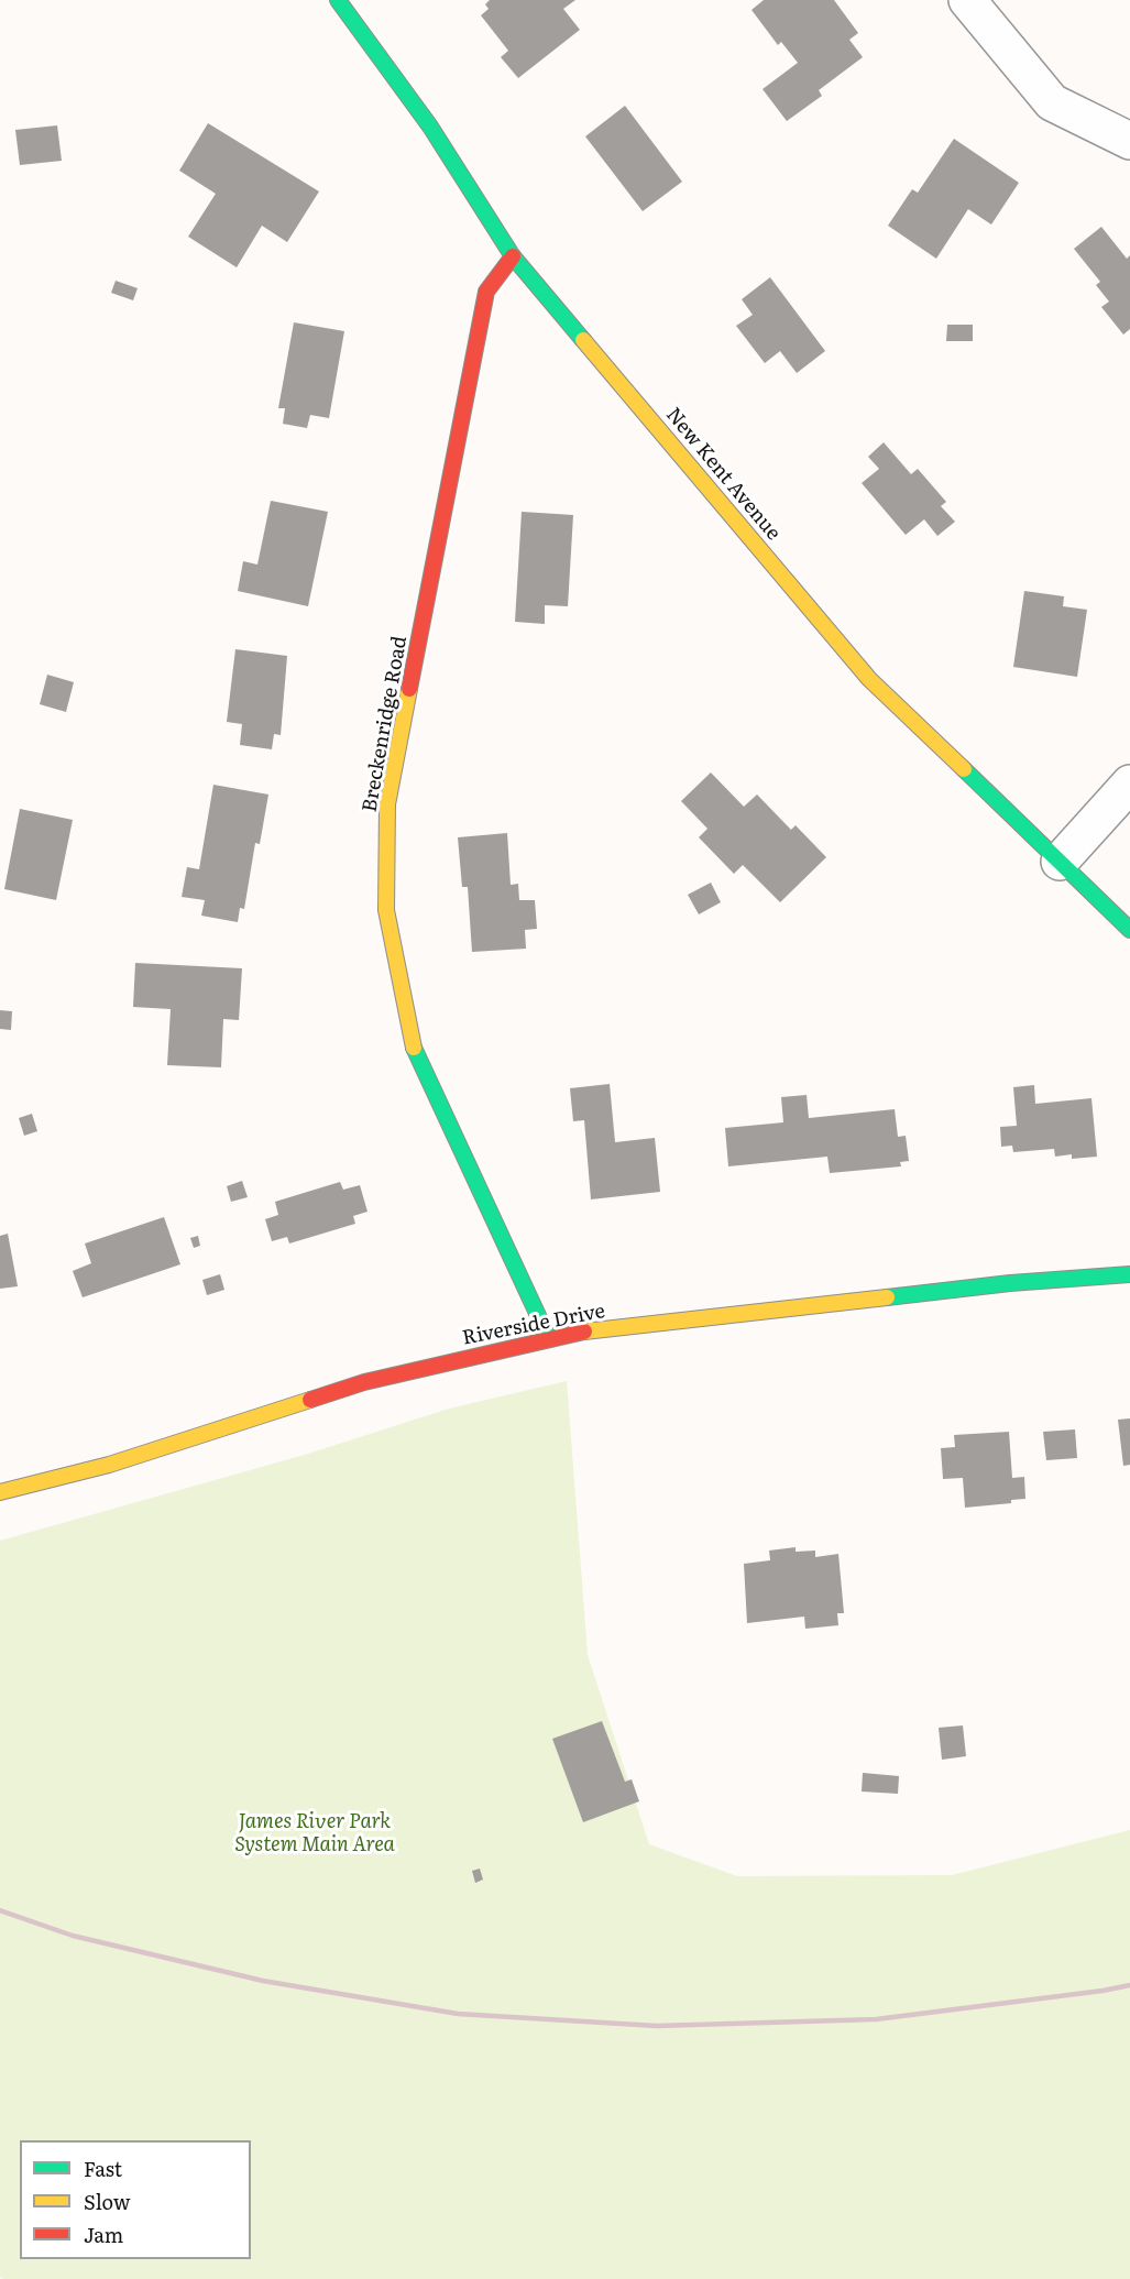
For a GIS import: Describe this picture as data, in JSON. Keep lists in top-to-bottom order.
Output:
{
  "streets": {
    "street": ["New Kent Avenue", "Breckenridge Road", "Riverside Drive"]
  },
  "crossings": [
    ["New Kent Avenue", "Breckenridge Road"],
    ["Breckenridge Road", "Riverside Drive"]
  ],
  "parks": ["James River Park System Main Area"],
  "legend": ["Fast", "Slow", "Jam"]
}
